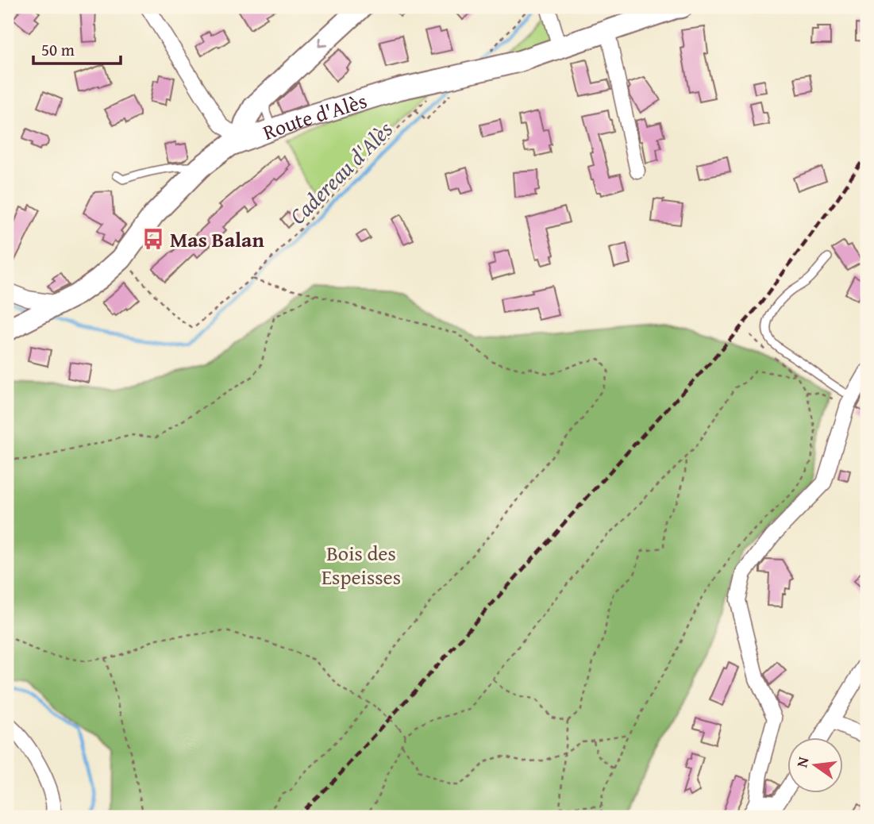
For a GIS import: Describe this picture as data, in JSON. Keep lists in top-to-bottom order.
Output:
{
  "streets": {
    "main road": ["Route d'Alès"]
  },
  "water": ["Cadereau d'Alès"],
  "parks": ["Bois des Espeisses"],
  "places": {
    "bus stop": ["Mas Balan"]
  },
  "scale_bar": "50 m",
  "north": "left"
}
